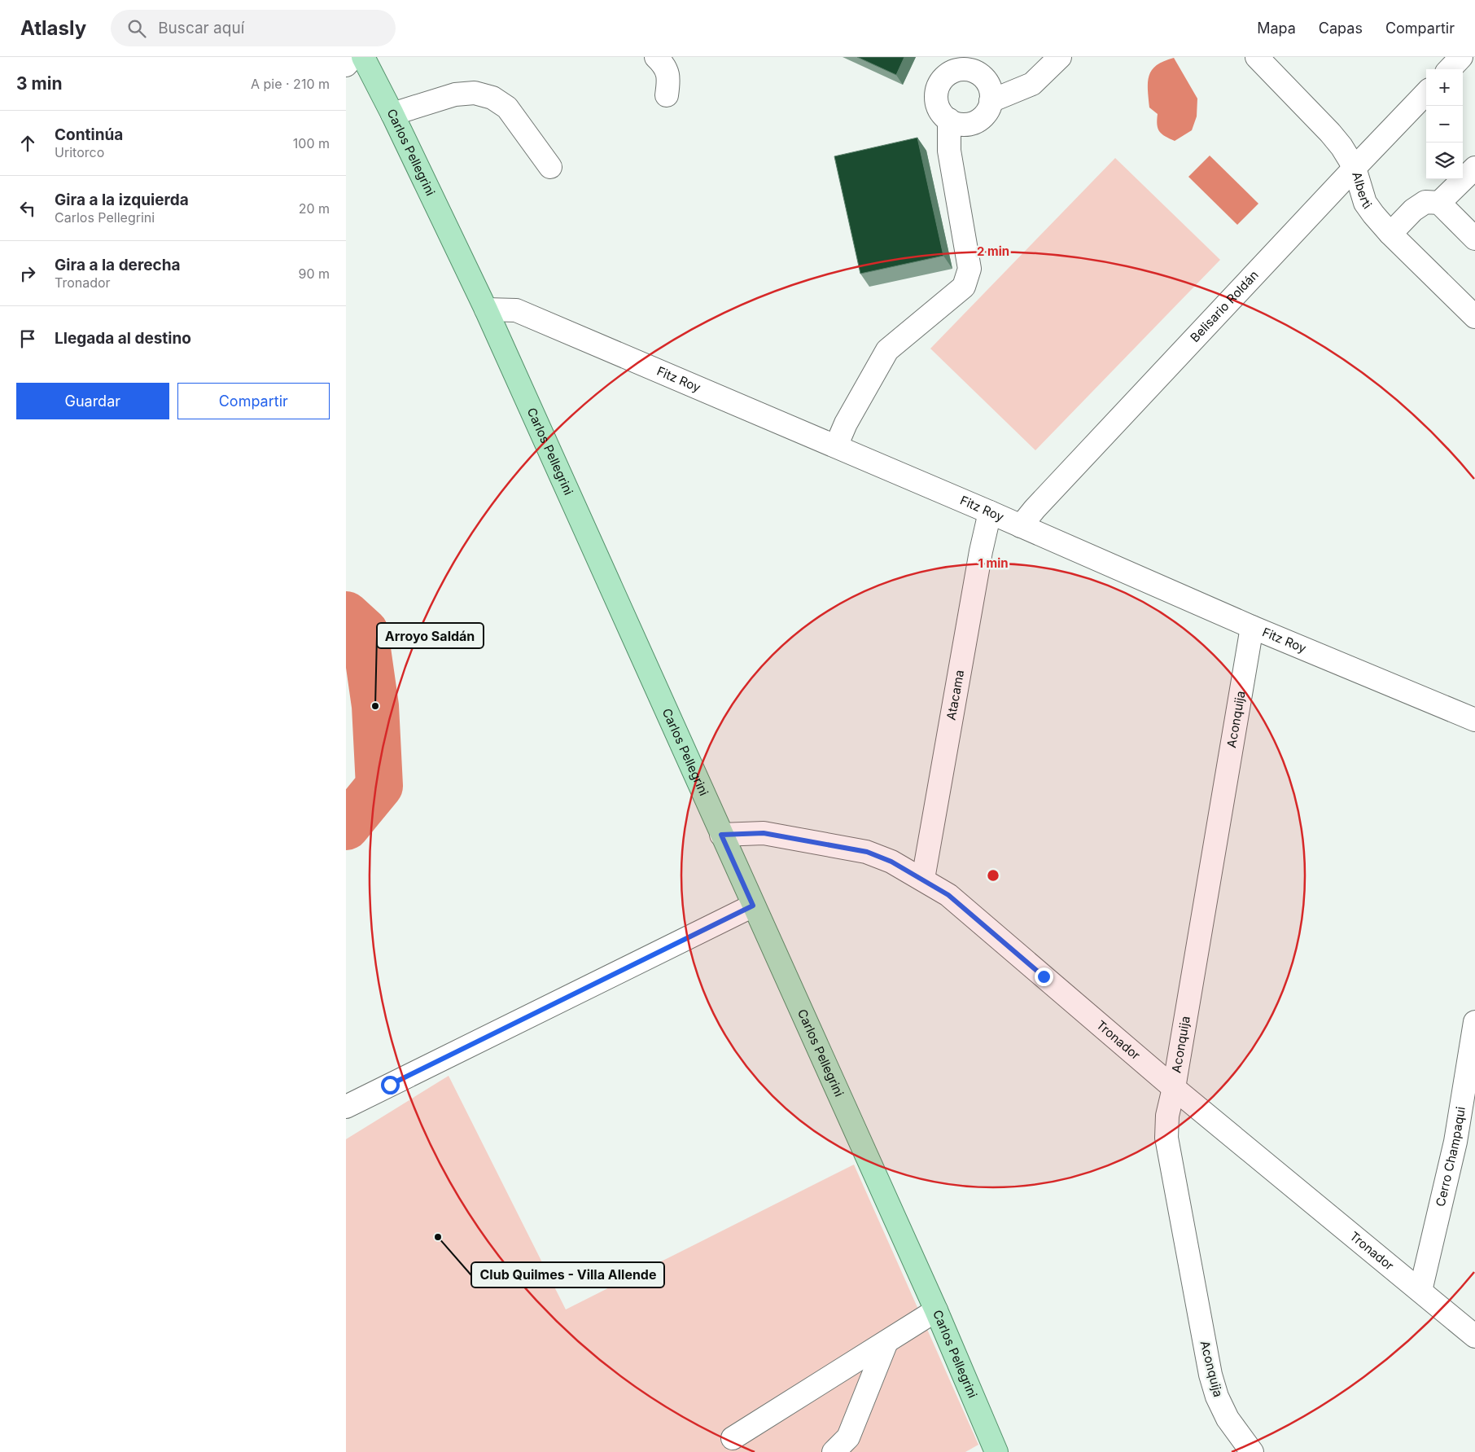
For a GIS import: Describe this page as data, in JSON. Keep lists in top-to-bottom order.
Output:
{
  "streets": {
    "main road": ["Carlos Pellegrini"],
    "street": [
      "Alberti",
      "Belisario Roldán",
      "Fitz Roy",
      "Atacama",
      "Aconquija",
      "Tronador",
      "Cerro Champaqui"
    ]
  },
  "crossings": [
    ["Carlos Pellegrini", "Fitz Roy"],
    ["Carlos Pellegrini", "Tronador"],
    ["Alberti", "Belisario Roldán"],
    ["Belisario Roldán", "Fitz Roy"],
    ["Fitz Roy", "Atacama"],
    ["Fitz Roy", "Aconquija"],
    ["Atacama", "Tronador"],
    ["Aconquija", "Tronador"],
    ["Tronador", "Cerro Champaqui"]
  ],
  "places": ["Arroyo Saldán", "Club Quilmes - Villa Allende"],
  "page": {
    "header": "Atlasly",
    "search": "Buscar aquí",
    "nav": ["Mapa", "Capas", "Compartir"],
    "heading": ["3 min", "A pie · 210 m"],
    "map_buttons": ["+", "−"],
    "list": [
      ["Continúa", "Uritorco", "100 m"],
      ["Gira a la izquierda", "Carlos Pellegrini", "20 m"],
      ["Gira a la derecha", "Tronador", "90 m"],
      "Llegada al destino"
    ],
    "buttons": ["Guardar", "Compartir"]
  },
  "rings": ["2 min", "1 min"]
}
